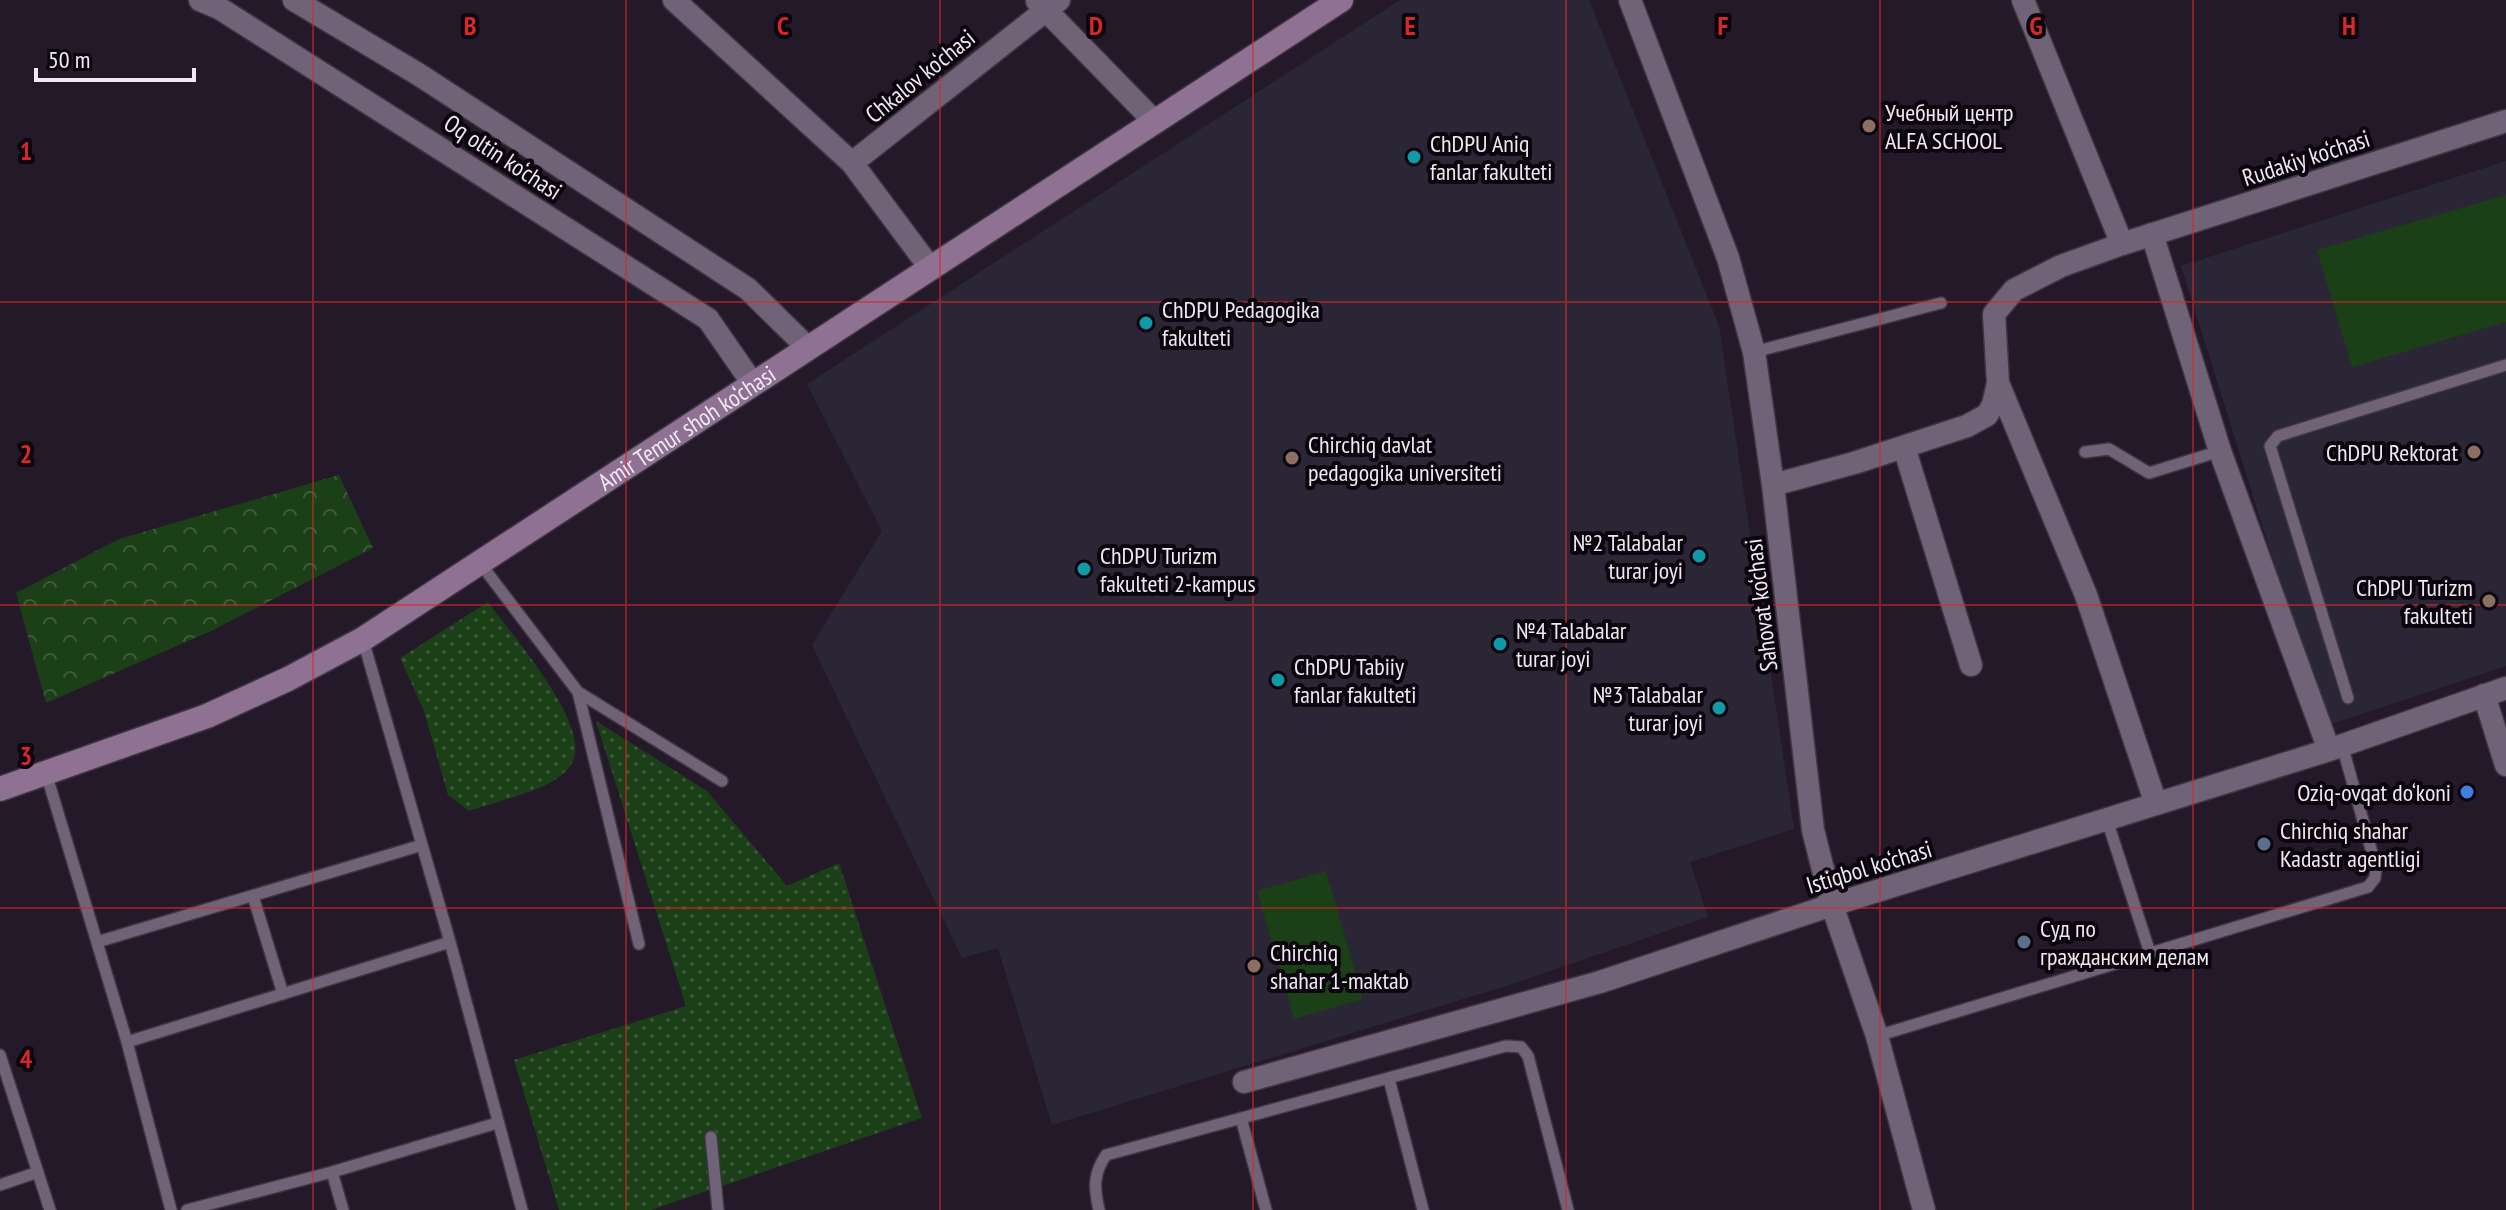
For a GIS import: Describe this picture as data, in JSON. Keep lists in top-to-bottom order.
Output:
{
  "streets": {
    "main road": ["Amir Temur shoh ko‘chasi"],
    "street": [
      "Chkalov ko‘chasi",
      "Oq oltin ko‘chasi",
      "Rudakiy ko‘chasi",
      "Sahovat ko‘chasi",
      "Istiqbol ko‘chasi"
    ]
  },
  "crossings": [
    ["Oq oltin ko‘chasi", "Amir Temur shoh ko‘chasi"],
    ["Sahovat ko‘chasi", "Istiqbol ko‘chasi"]
  ],
  "places": [
    "Учебный центр ALFA SCHOOL",
    "ChDPU Aniq fanlar fakulteti",
    "ChDPU Pedagogika fakulteti",
    "ChDPU Rektorat",
    "Chirchiq davlat pedagogika universiteti",
    "№2 Talabalar turar joyi",
    "ChDPU Turizm fakulteti 2-kampus",
    "ChDPU Turizm fakulteti",
    "№4 Talabalar turar joyi",
    "ChDPU Tabiiy fanlar fakulteti",
    "№3 Talabalar turar joyi",
    "Oziq-ovqat do‘koni",
    "Chirchiq shahar Kadastr agentligi",
    "Суд по гражданским делам",
    "Chirchiq shahar 1-maktab"
  ],
  "scale_bar": "50 m",
  "grid": {
    "columns": [
      "B",
      "C",
      "D",
      "E",
      "F",
      "G",
      "H"
    ],
    "rows": [
      "1",
      "2",
      "3",
      "4"
    ]
  }
}
